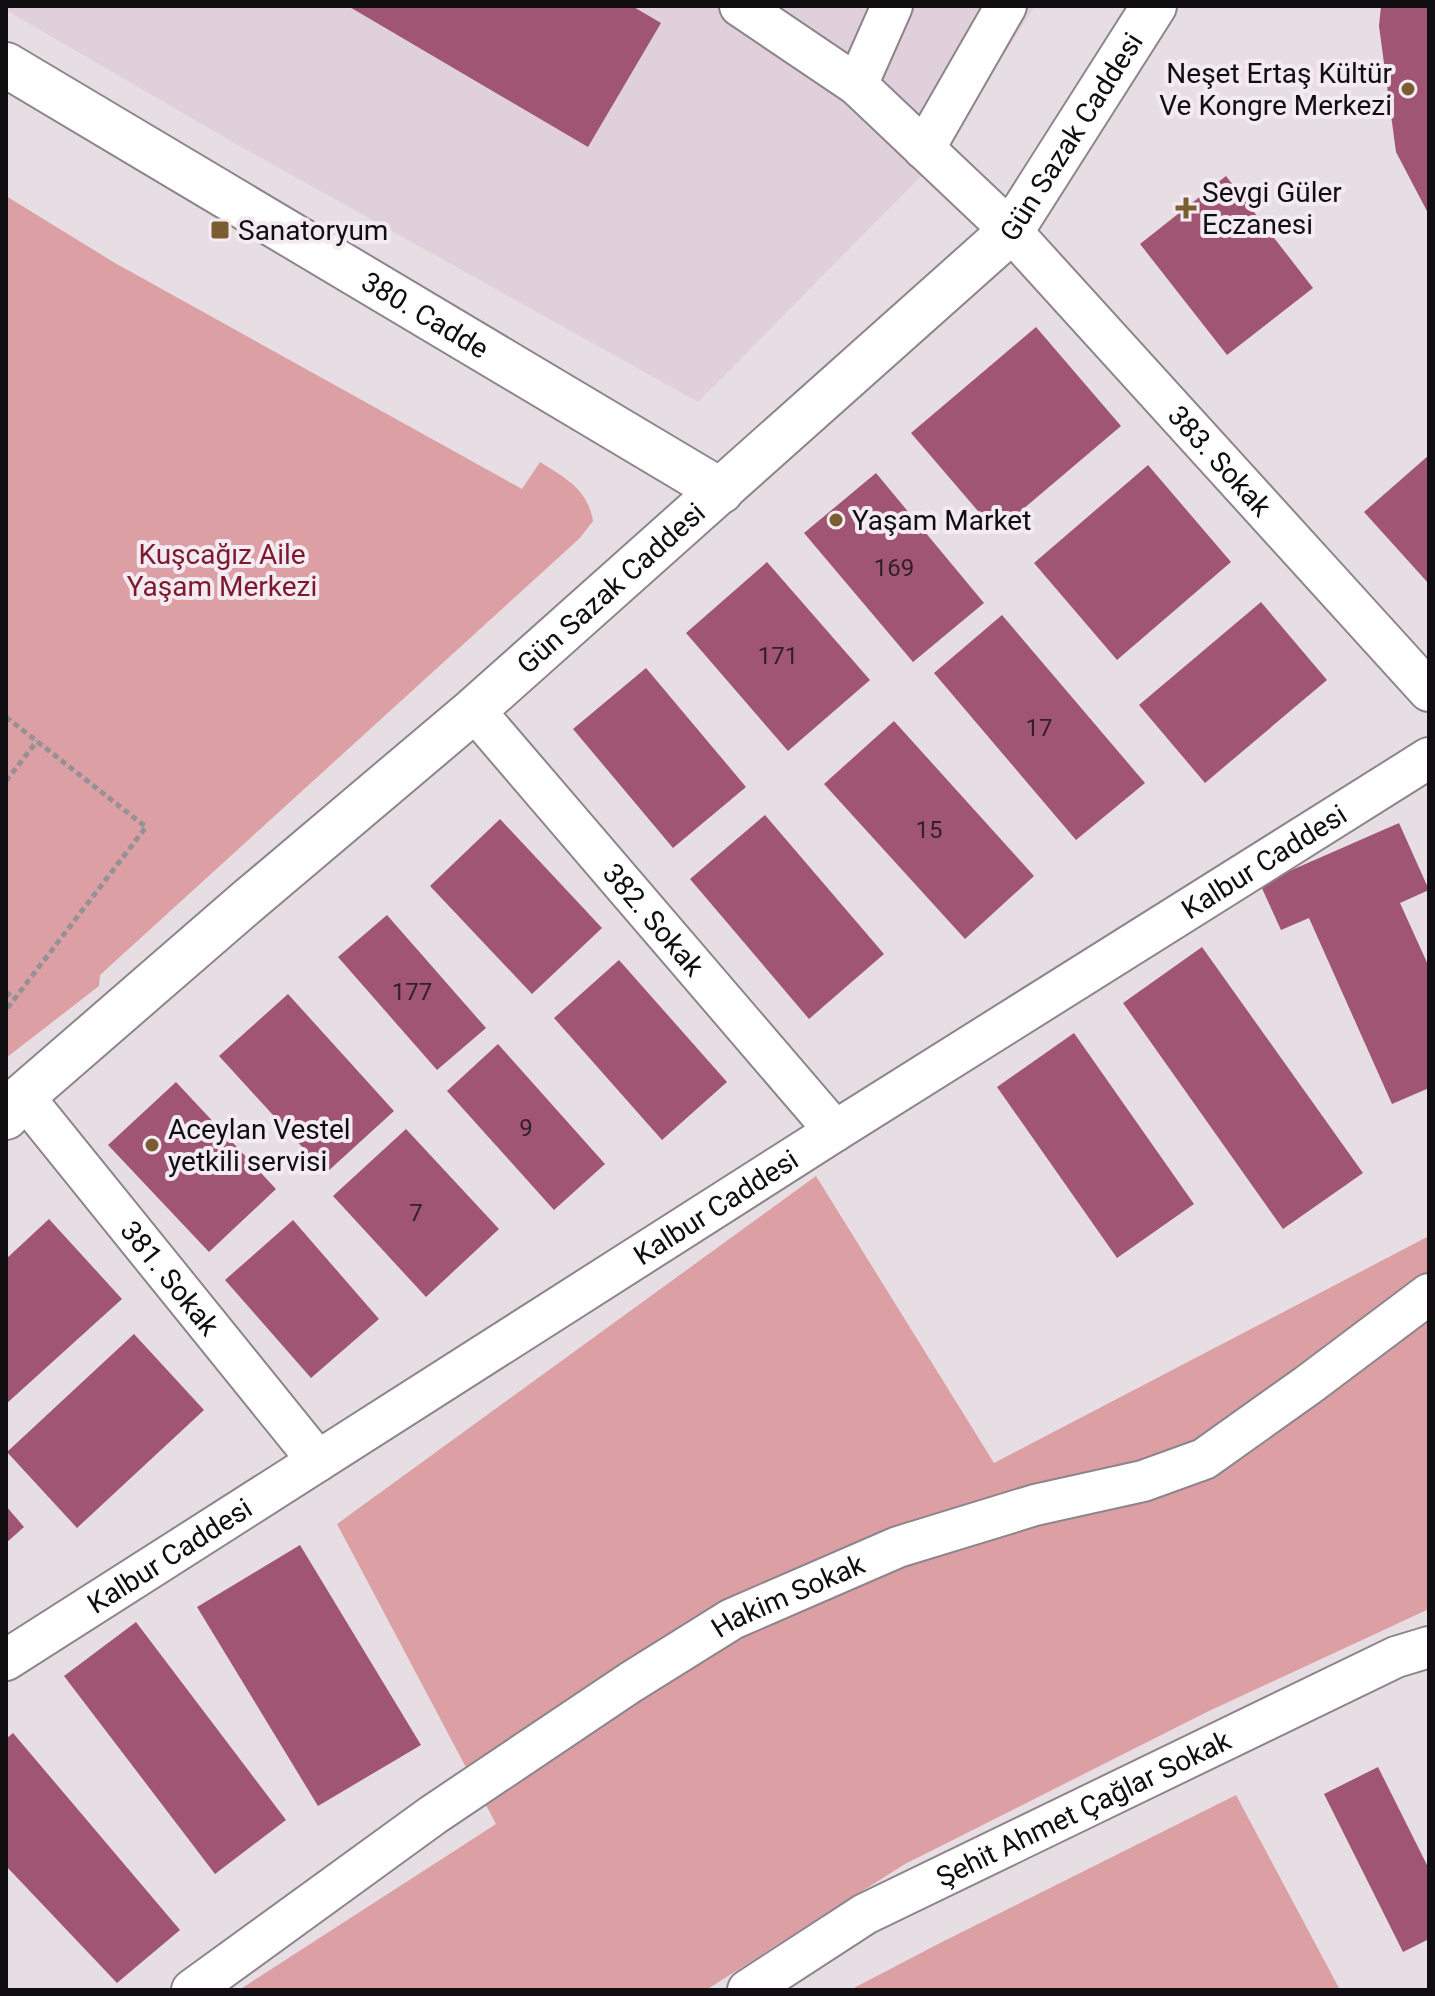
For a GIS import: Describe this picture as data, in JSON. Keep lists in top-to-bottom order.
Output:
{
  "streets": {
    "street": [
      "Gün Sazak Caddesi",
      "380. Cadde",
      "383. Sokak",
      "Kalbur Caddesi",
      "382. Sokak",
      "381. Sokak",
      "Hakim Sokak",
      "Şehit Ahmet Çağlar Sokak"
    ]
  },
  "crossings": [
    ["Gün Sazak Caddesi", "380. Cadde"],
    ["Gün Sazak Caddesi", "383. Sokak"],
    ["Gün Sazak Caddesi", "382. Sokak"],
    ["Gün Sazak Caddesi", "381. Sokak"],
    ["Kalbur Caddesi", "382. Sokak"],
    ["Kalbur Caddesi", "381. Sokak"]
  ],
  "parks": ["Kuşcağız Aile Yaşam Merkezi"],
  "places": {
    "other": ["Neşet Ertaş Kültür Ve Kongre Merkezi", "Yaşam Market", "Aceylan Vestel yetkili servisi"],
    "health": ["Sevgi Güler Eczanesi"],
    "transit": ["Sanatoryum"]
  },
  "house_numbers": [
    "169",
    "171",
    "17",
    "15",
    "177",
    "9",
    "7"
  ]
}
